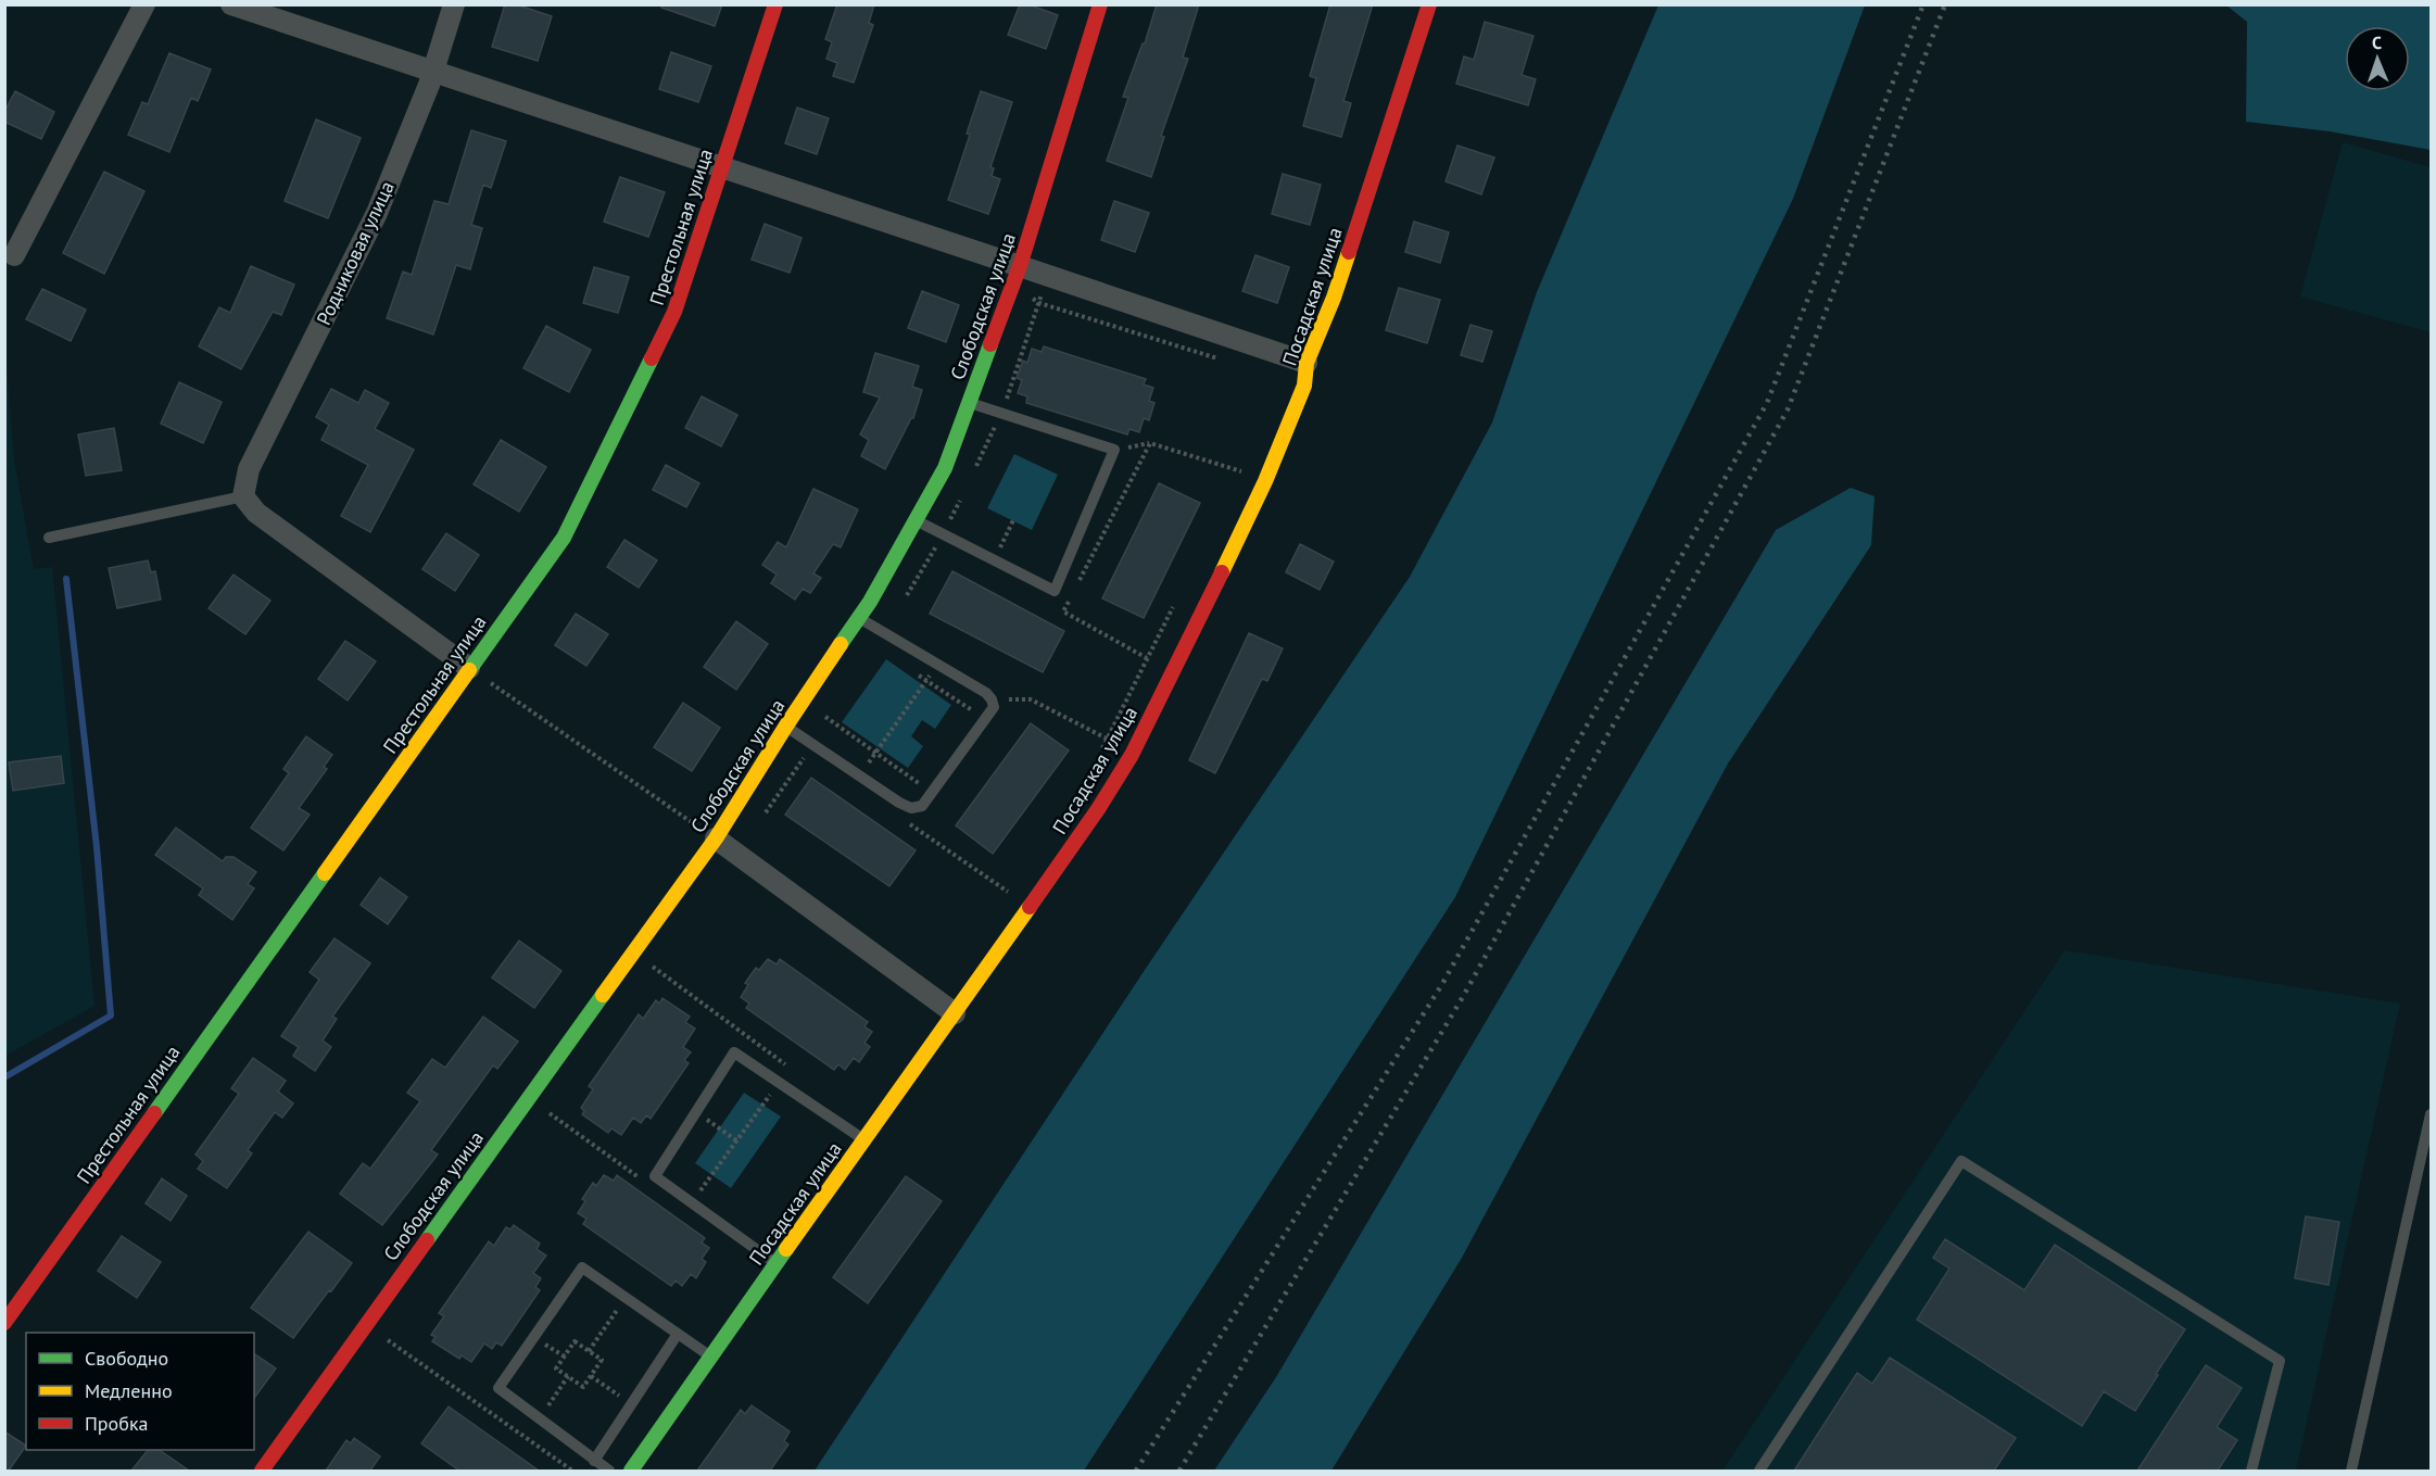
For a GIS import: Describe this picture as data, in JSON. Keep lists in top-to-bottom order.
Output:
{
  "streets": {
    "street": [
      "Престольная улица",
      "Родниковая улица",
      "Посадская улица",
      "Слободская улица"
    ]
  },
  "legend": ["Свободно", "Медленно", "Пробка"],
  "north": "top"
}
